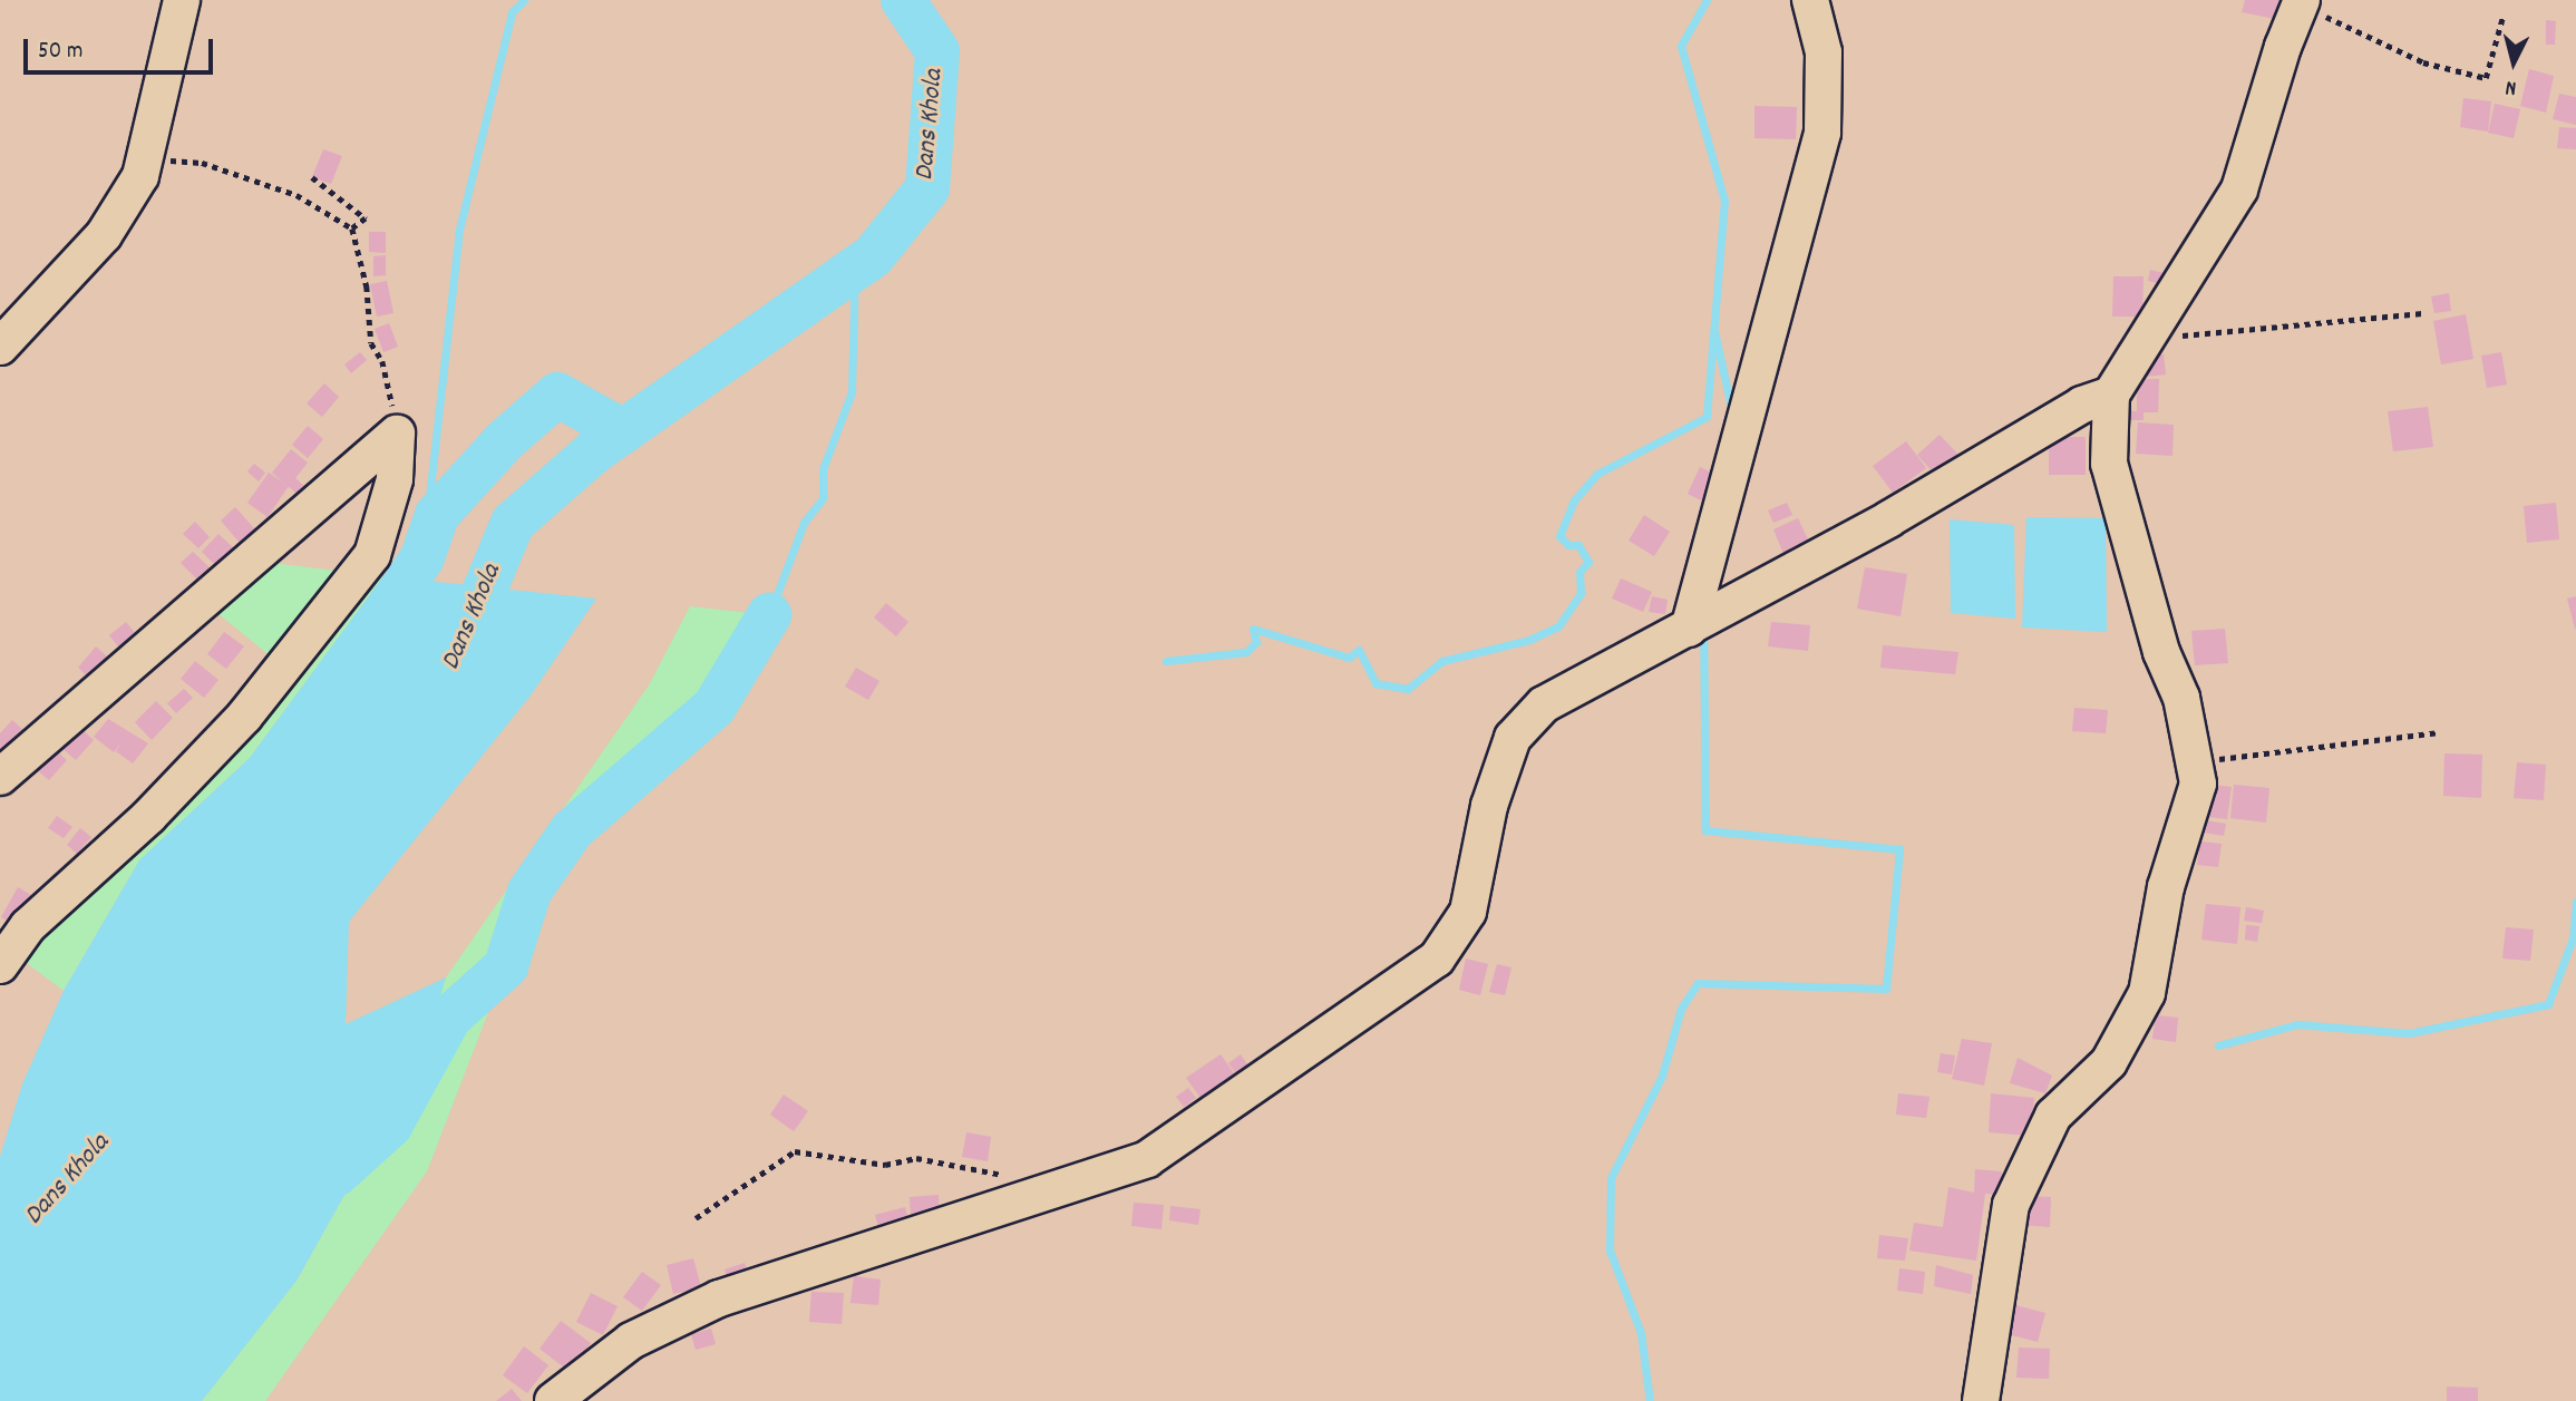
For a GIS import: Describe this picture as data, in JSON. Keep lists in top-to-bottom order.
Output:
{
  "water": ["Dans Khola"],
  "scale_bar": "50 m",
  "north": "bottom"
}
